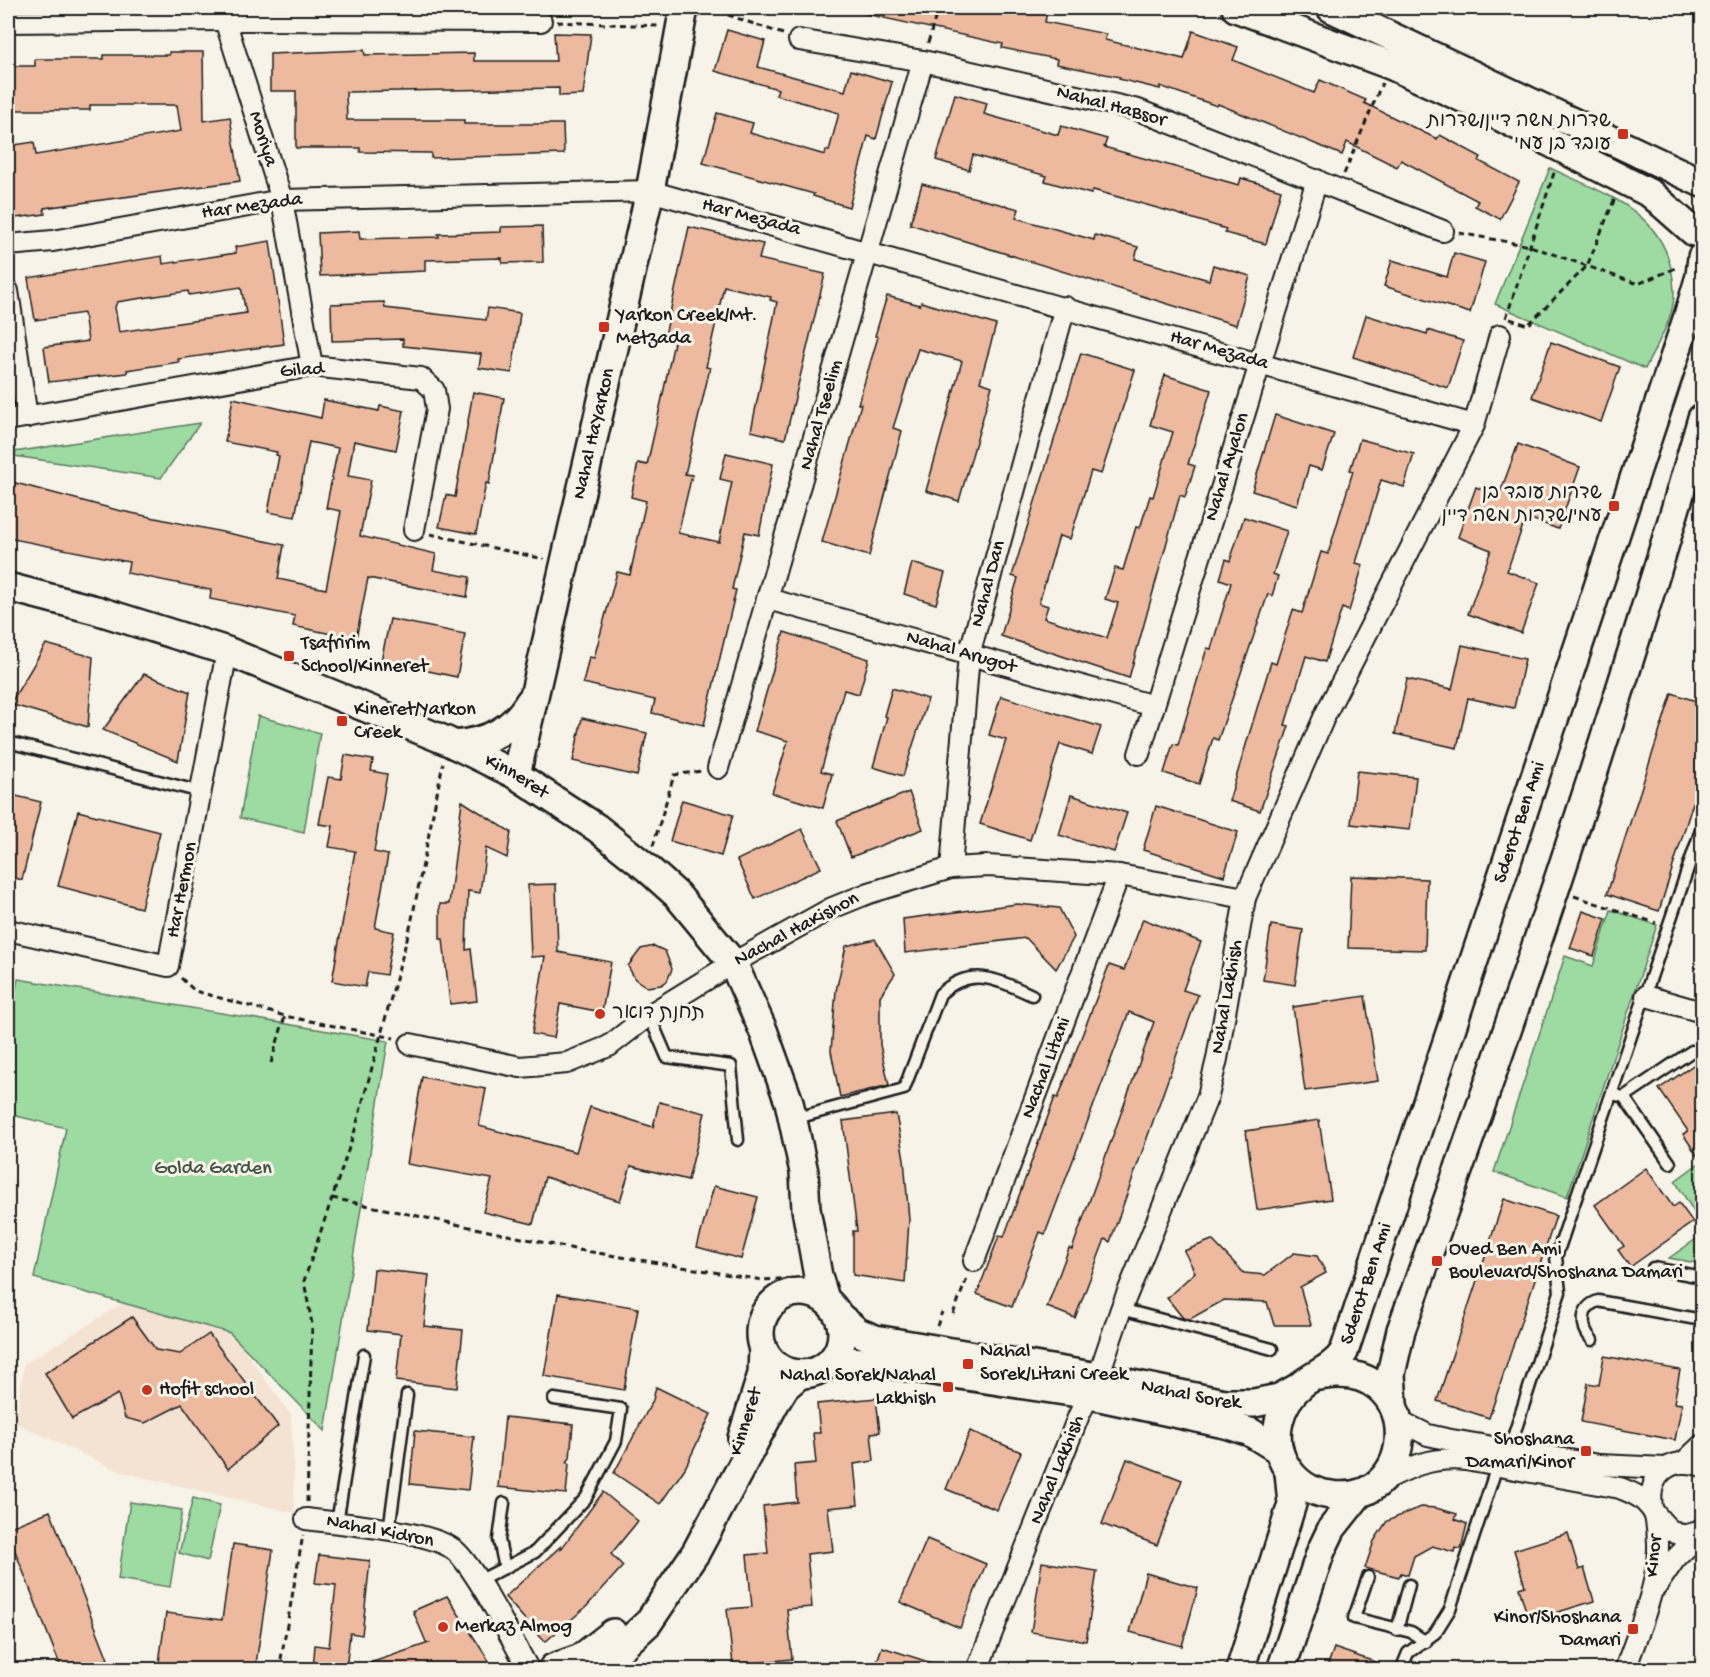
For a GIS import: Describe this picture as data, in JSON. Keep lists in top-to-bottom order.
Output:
{
  "streets": {
    "street": [
      "Nahal HaBsor",
      "Moriya",
      "Har Mezada",
      "Gilad",
      "Nahal Tseelim",
      "Nahal HaYarkon",
      "Nahal Ayalon",
      "Nahal Dan",
      "Nahal Arugot",
      "Kinneret",
      "Sderot Ben Ami",
      "Har Hermon",
      "Nachal HaKishon",
      "Nahal Lakhish",
      "Nachal Litani",
      "Nahal Sorek",
      "Nahal Kidron",
      "Kinor"
    ]
  },
  "crossings": [
    ["Nahal HaBsor", "Nahal Tseelim"],
    ["Nahal HaBsor", "Nahal Ayalon"],
    ["Moriya", "Har Mezada"],
    ["Moriya", "Gilad"],
    ["Har Mezada", "Nahal Tseelim"],
    ["Har Mezada", "Nahal HaYarkon"],
    ["Har Mezada", "Nahal Ayalon"],
    ["Har Mezada", "Nahal Dan"],
    ["Har Mezada", "Nahal Lakhish"],
    ["Nahal Tseelim", "Nahal Arugot"],
    ["Nahal HaYarkon", "Kinneret"],
    ["Nahal Ayalon", "Nahal Arugot"],
    ["Nahal Dan", "Nahal Arugot"],
    ["Nahal Dan", "Nachal HaKishon"],
    ["Kinneret", "Har Hermon"],
    ["Kinneret", "Nachal HaKishon"],
    ["Kinneret", "Nahal Sorek"],
    ["Kinneret", "Nahal Kidron"],
    ["Sderot Ben Ami", "Nahal Sorek"],
    ["Nachal HaKishon", "Nahal Lakhish"],
    ["Nachal HaKishon", "Nachal Litani"],
    ["Nahal Lakhish", "Nahal Sorek"]
  ],
  "parks": ["Golda Garden"],
  "places": {
    "transit": [
      "שדרות משה דיין/שדרות עובד בן עמי",
      "Yarkon Creek/Mt. Metzada",
      "שדרות עובד בן עמי/שדרות משה דיין",
      "Tsafririm School/Kinneret",
      "Kineret/Yarkon Creek",
      "Oved Ben Ami Boulevard/Shoshana Damari",
      "Nahal Sorek/Litani Creek",
      "Nahal Sorek/Nahal Lakhish",
      "Shoshana Damari/Kinor",
      "Kinor/Shoshana Damari"
    ],
    "other": ["תחנת דואר", "Hofit school", "Merkaz Almog"]
  }
}
